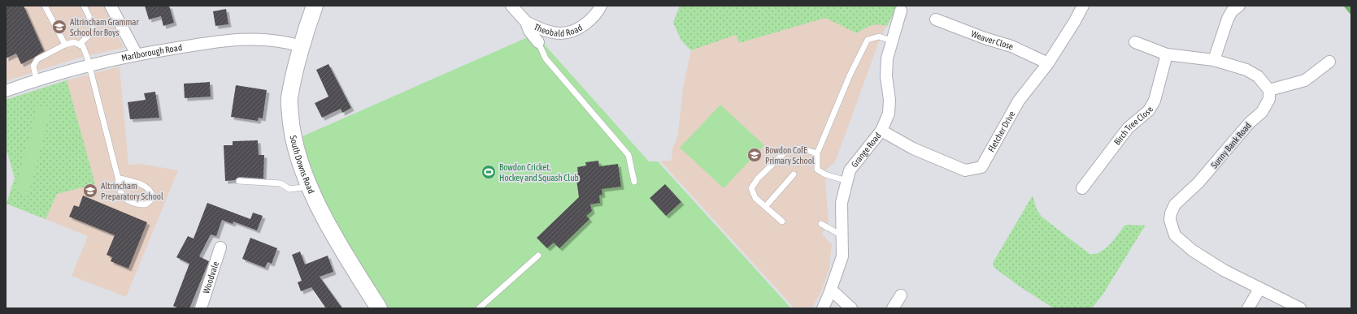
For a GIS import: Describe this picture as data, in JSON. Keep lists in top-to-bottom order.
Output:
{
  "streets": {
    "main road": ["South Downs Road"],
    "street": [
      "Theobald Road",
      "Weaver Close",
      "Marlborough Road",
      "Birch Tree Close",
      "Fletcher Drive",
      "Sunny Bank Road",
      "Grange Road",
      "Woodvale"
    ]
  },
  "crossings": [
    ["Weaver Close", "Fletcher Drive"],
    ["Marlborough Road", "South Downs Road"],
    ["Fletcher Drive", "Grange Road"]
  ],
  "places": {
    "school or university": ["Altrincham Grammar School for Boys", "Bowdon CofE Primary School", "Altrincham Preparatory School"],
    "sports": ["Bowdon Cricket, Hockey and Squash Club"]
  }
}
